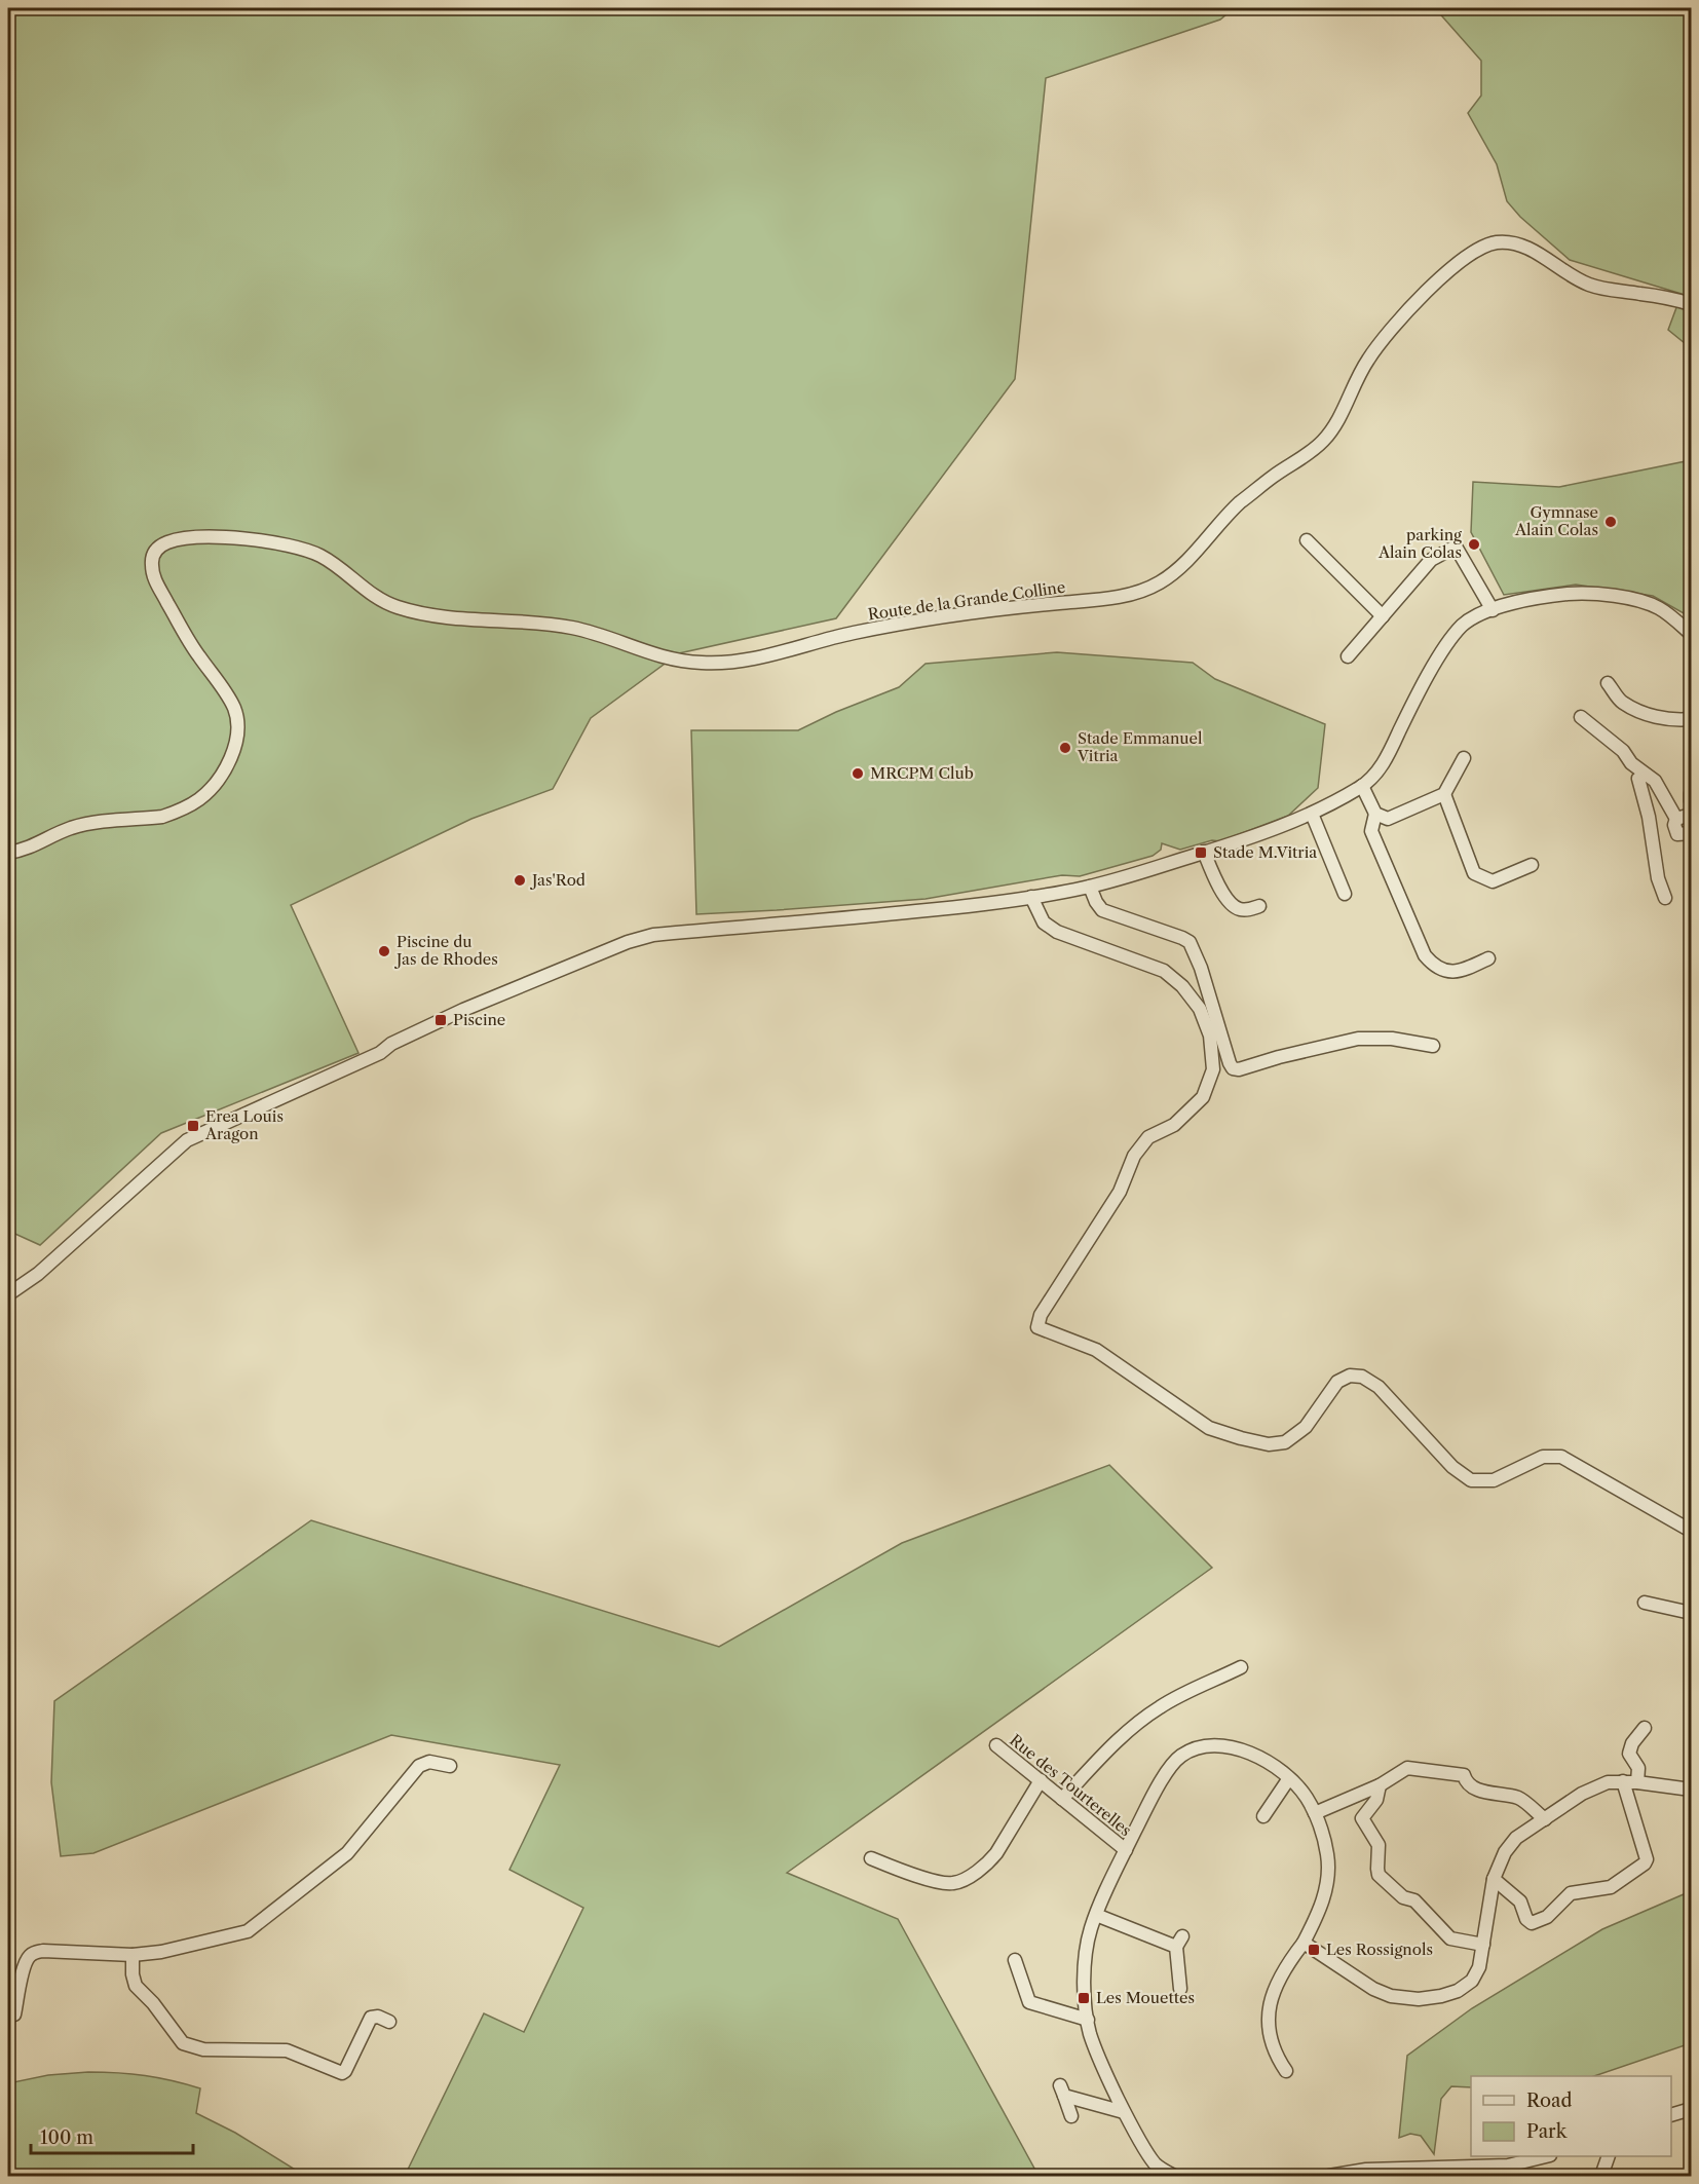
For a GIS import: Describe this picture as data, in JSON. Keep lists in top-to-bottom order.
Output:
{
  "streets": {
    "street": ["Route de la Grande Colline", "Rue des Tourterelles"]
  },
  "places": {
    "other": [
      "Gymnase Alain Colas",
      "parking Alain Colas",
      "Stade Emmanuel Vitria",
      "MRCPM Club",
      "Jas'Rod",
      "Piscine du Jas de Rhodes"
    ],
    "transit": [
      "Stade M.Vitria",
      "Piscine",
      "Erea Louis Aragon",
      "Les Rossignols",
      "Les Mouettes"
    ]
  },
  "legend": ["Road", "Park"],
  "scale_bar": "100 m"
}
